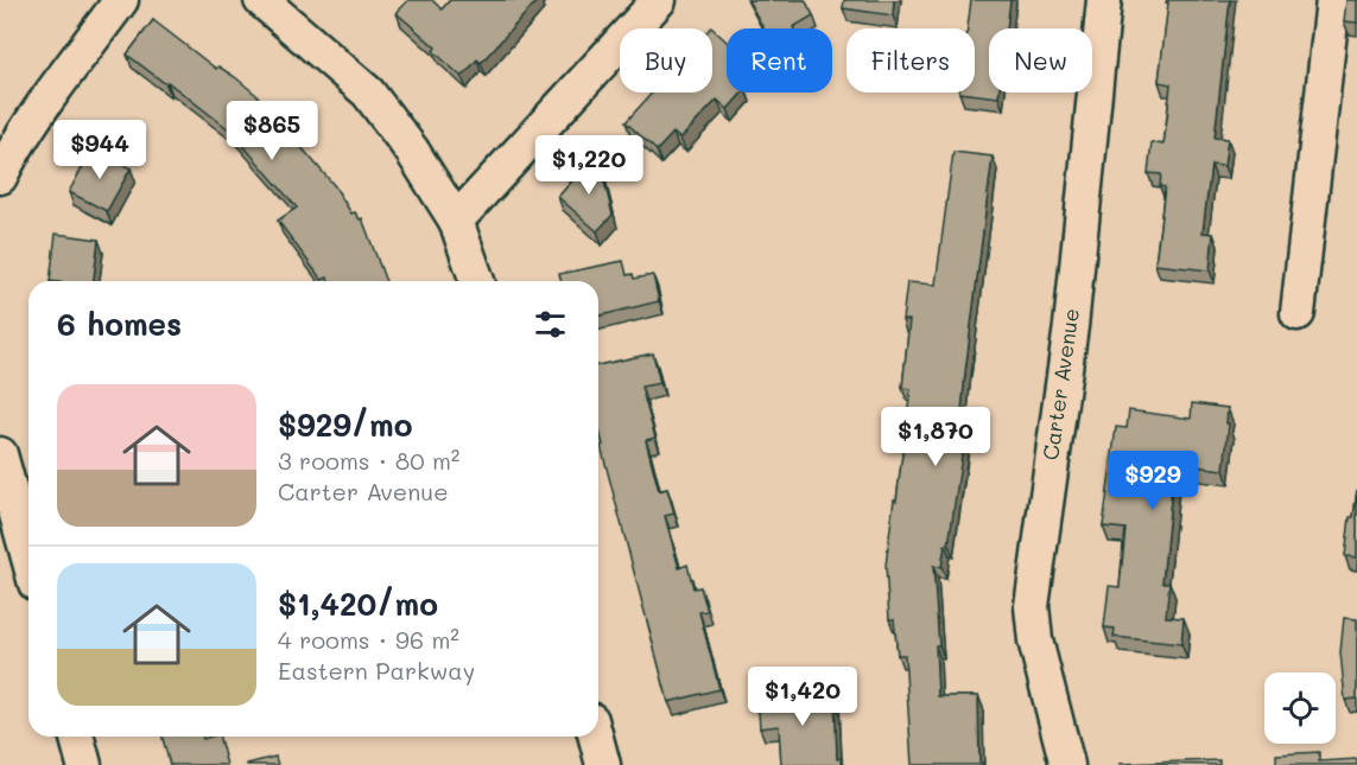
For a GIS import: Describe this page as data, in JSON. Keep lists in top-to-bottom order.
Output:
{
  "streets": {
    "street": ["Carter Avenue"]
  },
  "page": {
    "chip": [
      "Buy",
      "Rent",
      "Filters",
      "New"
    ],
    "price": [
      "$865",
      "$944",
      "$1,220",
      "$1,870",
      "$929",
      "$1,420"
    ],
    "heading": "6 homes",
    "list": [
      {
        "name": "$929/mo",
        "note": "3 rooms · 80 m² · Carter Avenue"
      },
      {
        "name": "$1,420/mo",
        "note": "4 rooms · 96 m² · Eastern Parkway"
      }
    ]
  }
}
